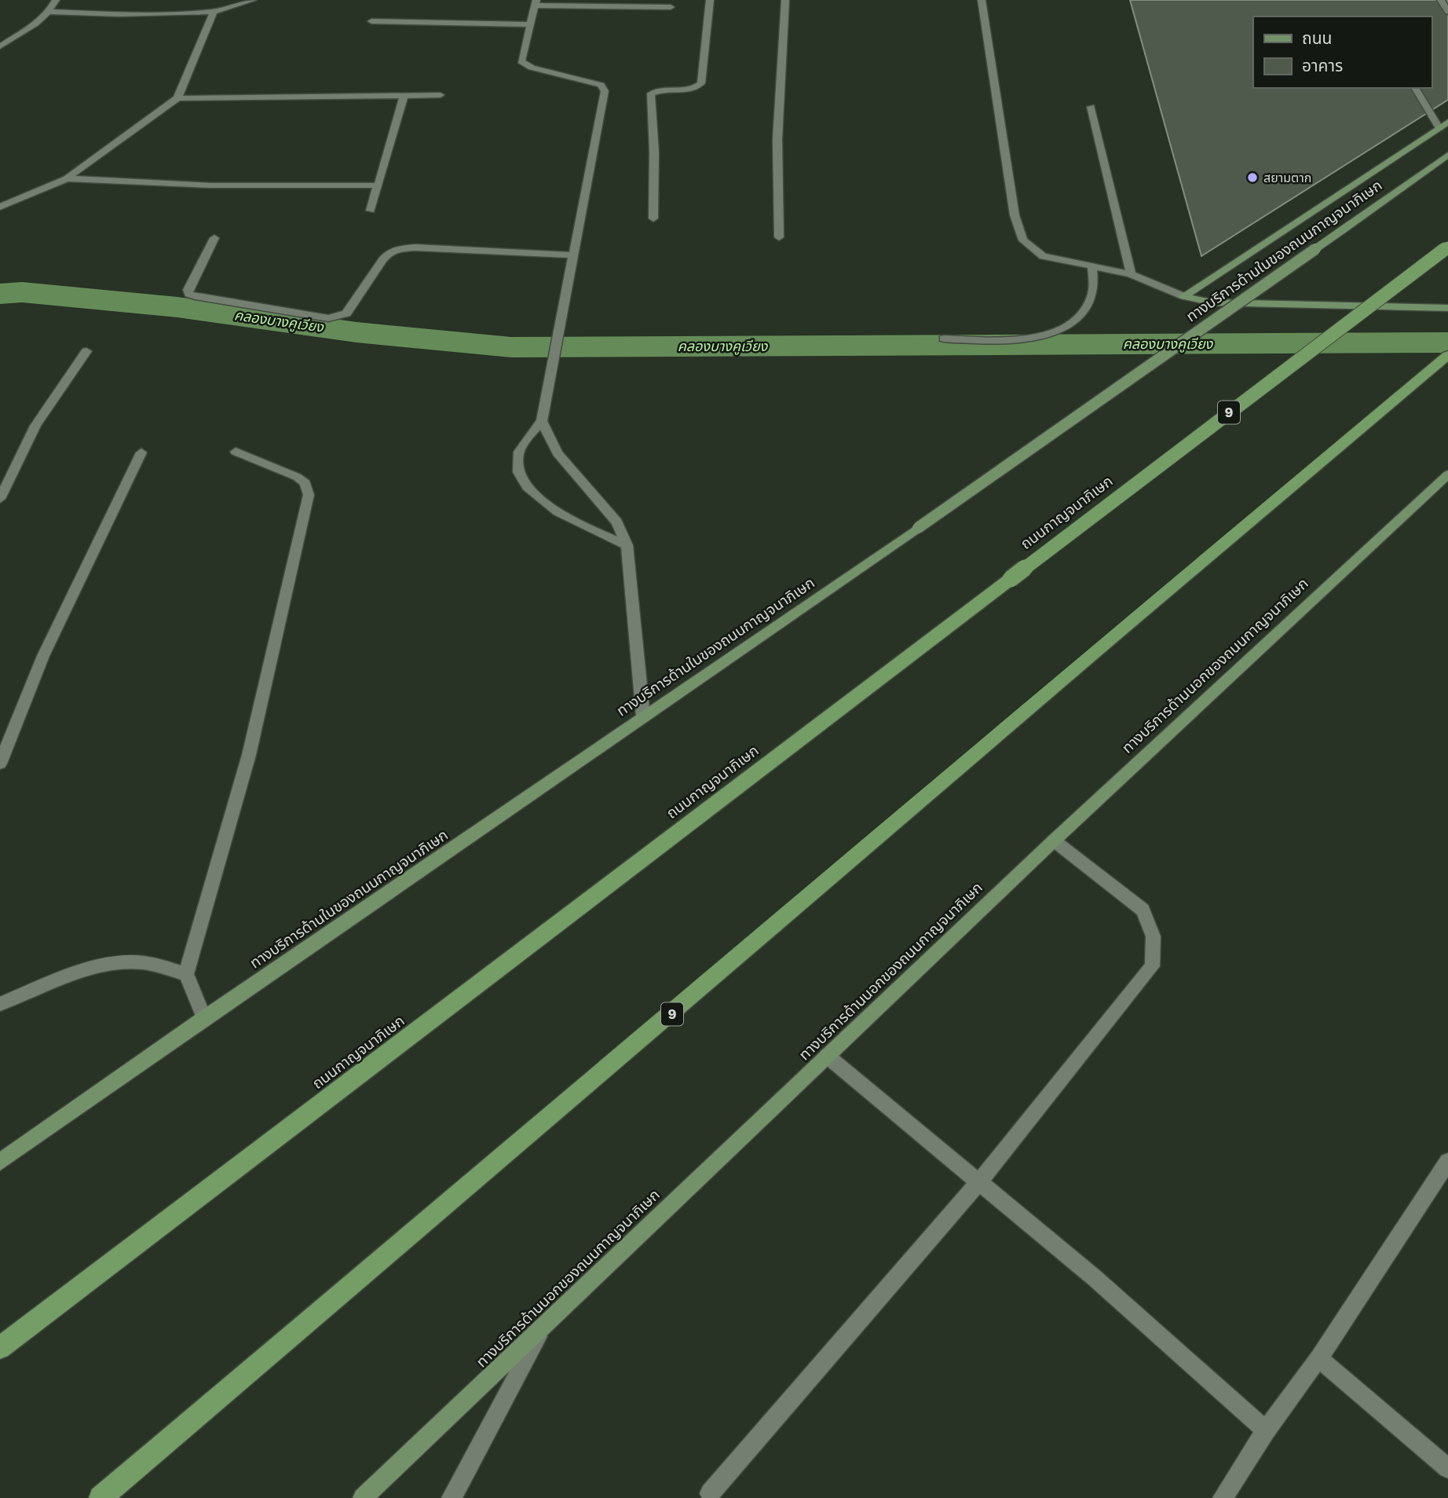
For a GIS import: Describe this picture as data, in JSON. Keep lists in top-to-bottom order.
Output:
{
  "streets": {
    "highway": ["9", "ถนนกาญจนาภิเษก"],
    "main road": ["ทางบริการด้านในของถนนกาญจนาภิเษก", "ทางบริการด้านนอกของถนนกาญจนาภิเษก"]
  },
  "water": ["คลองบางคูเวียง"],
  "places": ["สยามตาก"],
  "legend": ["ถนน", "อาคาร"]
}
